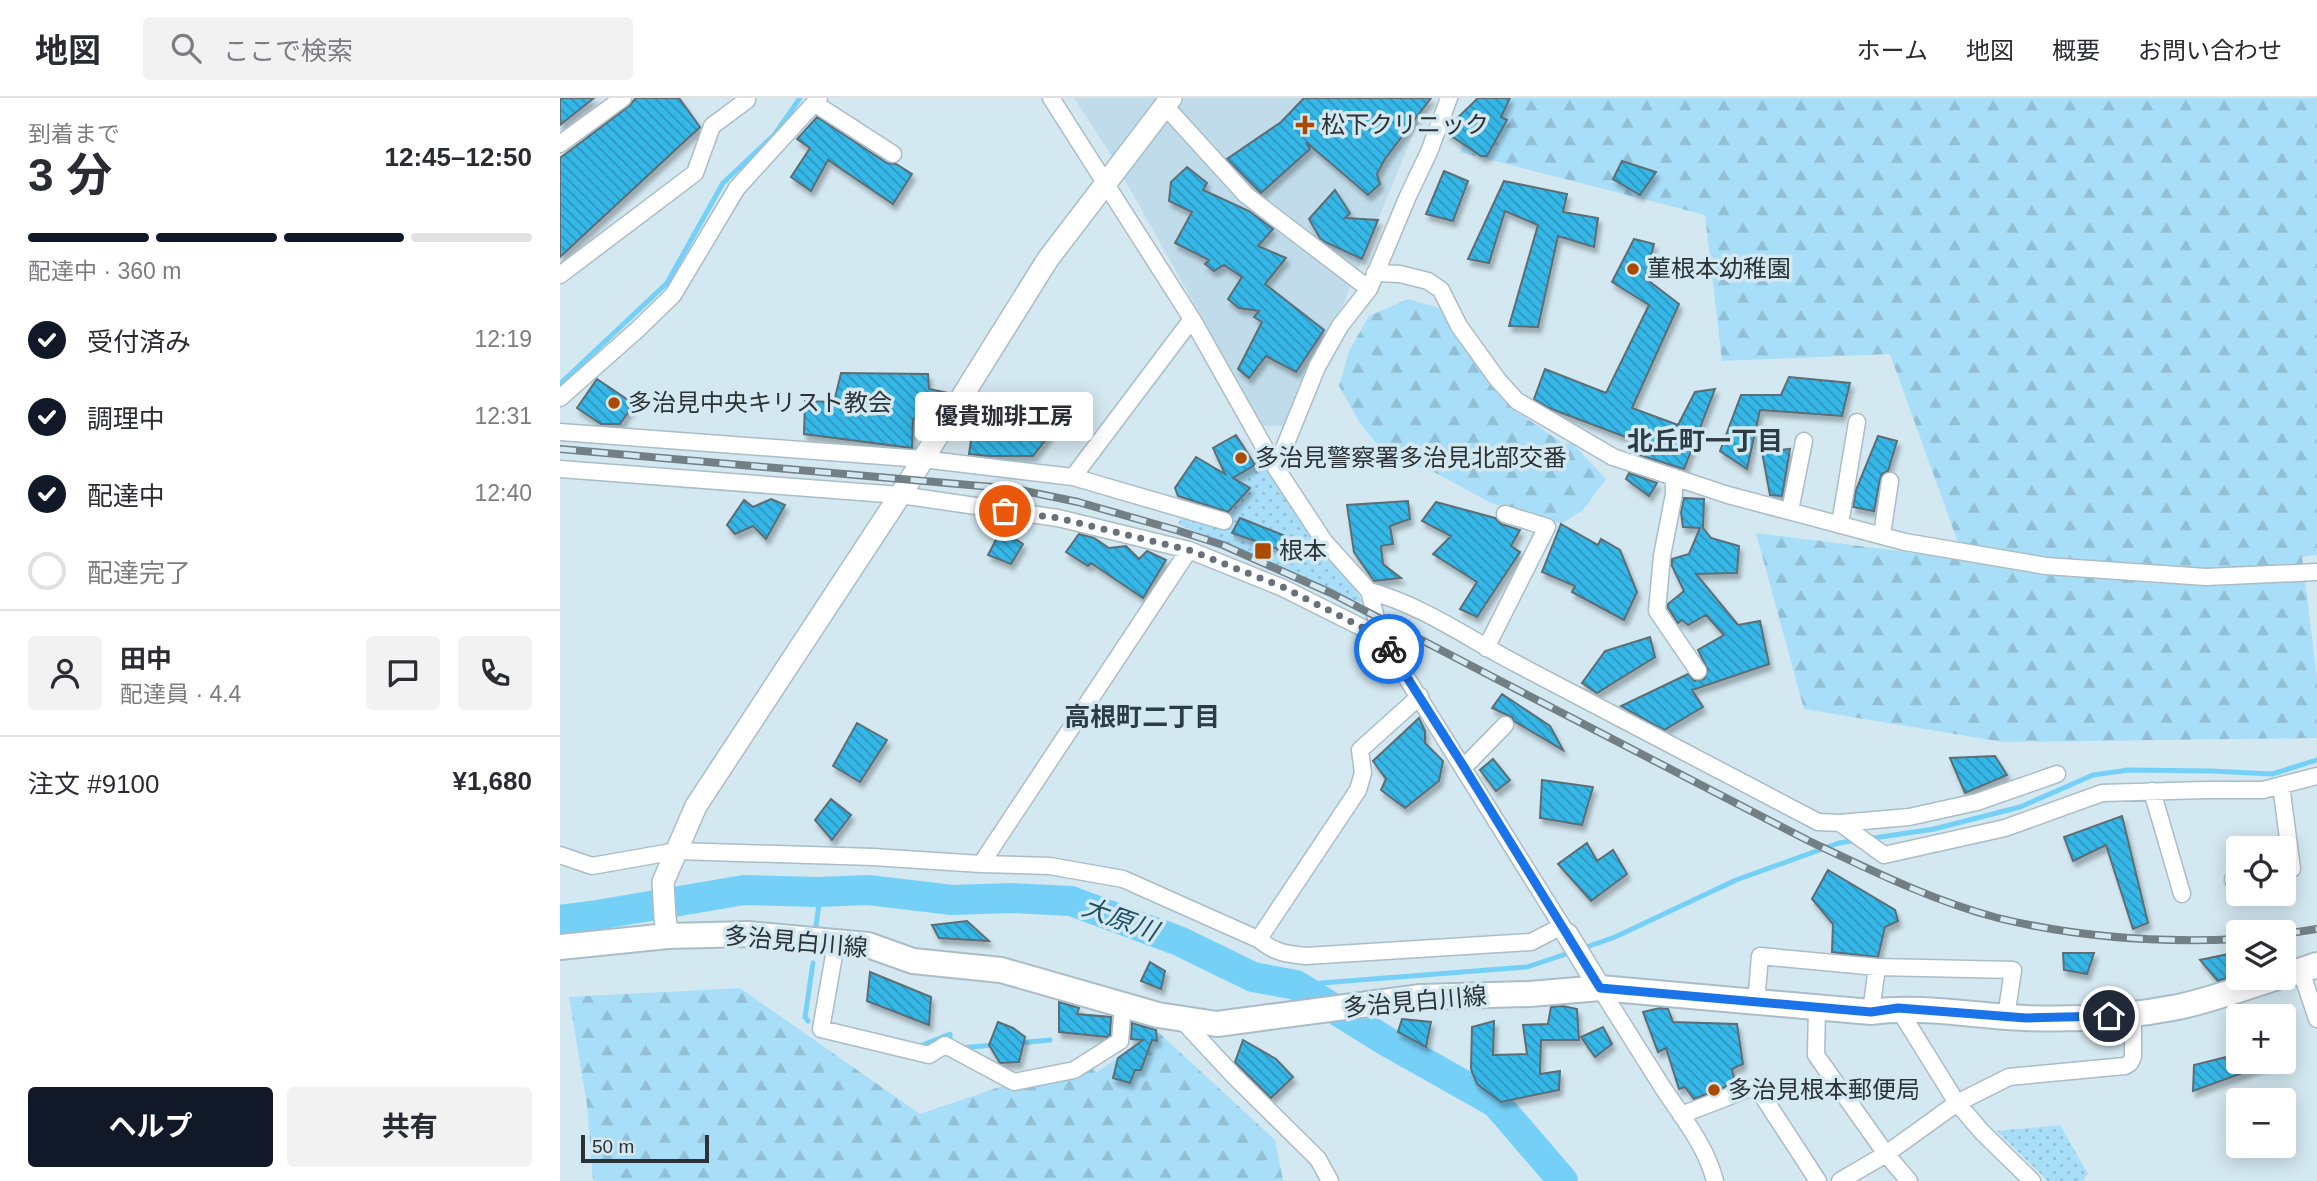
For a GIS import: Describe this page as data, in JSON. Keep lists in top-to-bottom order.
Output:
{
  "streets": {
    "main road": ["多治見白川線"]
  },
  "districts": ["北丘町一丁目", "高根町二丁目"],
  "water": ["大原川"],
  "places": {
    "health": ["松下クリニック"],
    "other": [
      "菫根本幼稚園",
      "多治見中央キリスト教会",
      "多治見警察署多治見北部交番",
      "優貴珈琲工房",
      "多治見根本郵便局"
    ],
    "transit": ["根本"]
  },
  "scale_bar": "50 m",
  "page": {
    "header": "地図",
    "search": "ここで検索",
    "nav": [
      "ホーム",
      "地図",
      "概要",
      "お問い合わせ"
    ],
    "heading": ["3 分", "到着まで", "12:45–12:50"],
    "panel": [
      "田中",
      "配達員 · 4.4",
      "注文 #9100",
      "¥1,680"
    ],
    "bar": "配達中 · 360 m",
    "list": [
      ["受付済み", "12:19"],
      ["調理中", "12:31"],
      ["配達中", "12:40"],
      "配達完了"
    ],
    "bubble": "優貴珈琲工房",
    "map_buttons": ["+", "−"],
    "buttons": ["ヘルプ", "共有"],
    "scale": "50 m"
  }
}
